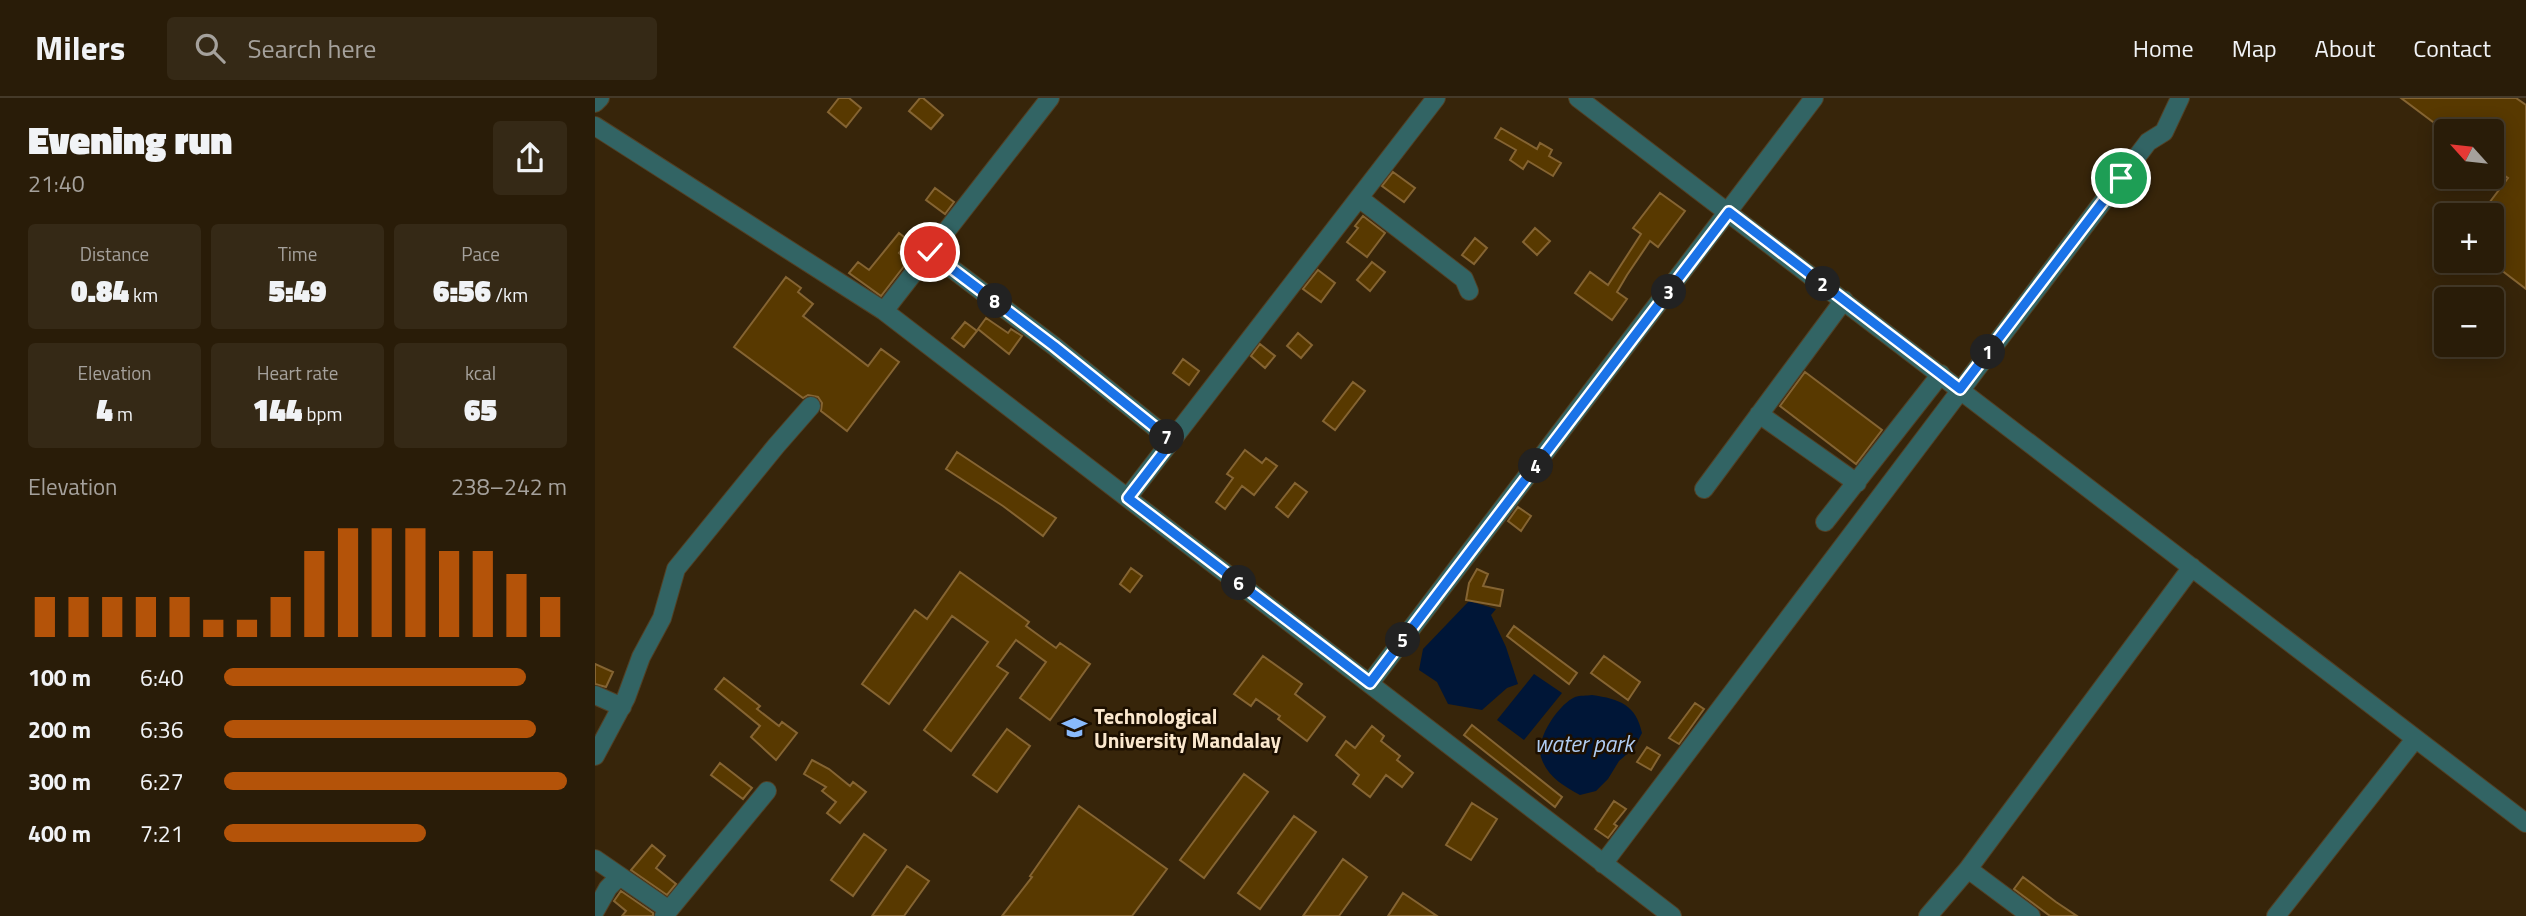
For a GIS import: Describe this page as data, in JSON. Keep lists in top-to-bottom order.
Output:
{
  "water": ["water park"],
  "places": {
    "school or university": ["Technological University Mandalay"]
  },
  "north": "top left",
  "page": {
    "header": "Milers",
    "search": "Search here",
    "nav": [
      "Home",
      "Map",
      "About",
      "Contact"
    ],
    "heading": ["Evening run", "21:40"],
    "map_buttons": ["+", "−"],
    "stats": [
      ["Distance", "0.84 km"],
      ["Time", "5:49"],
      ["Pace", "6:56 /km"],
      ["Elevation", "4 m"],
      ["Heart rate", "144 bpm"],
      ["kcal", "65"]
    ],
    "pins": [
      "2",
      "3",
      "8",
      "1",
      "7",
      "4",
      "6",
      "5"
    ],
    "chart": ["Elevation", "238–242 m"],
    "list": [
      {
        "name": "100 m",
        "note": "6:40"
      },
      {
        "name": "200 m",
        "note": "6:36"
      },
      {
        "name": "300 m",
        "note": "6:27"
      },
      {
        "name": "400 m",
        "note": "7:21"
      }
    ]
  }
}
